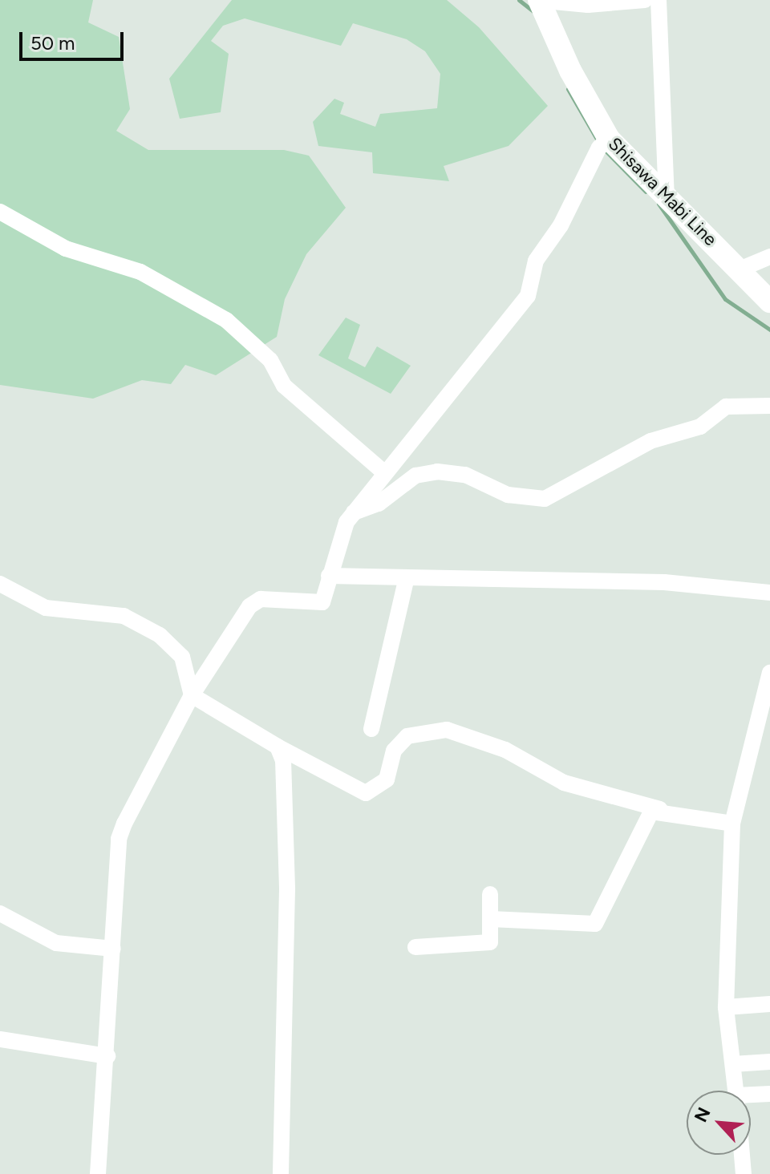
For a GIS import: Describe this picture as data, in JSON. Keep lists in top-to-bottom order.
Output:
{
  "streets": {
    "main road": ["Shisawa Mabi Line"]
  },
  "scale_bar": "50 m",
  "north": "top left"
}
